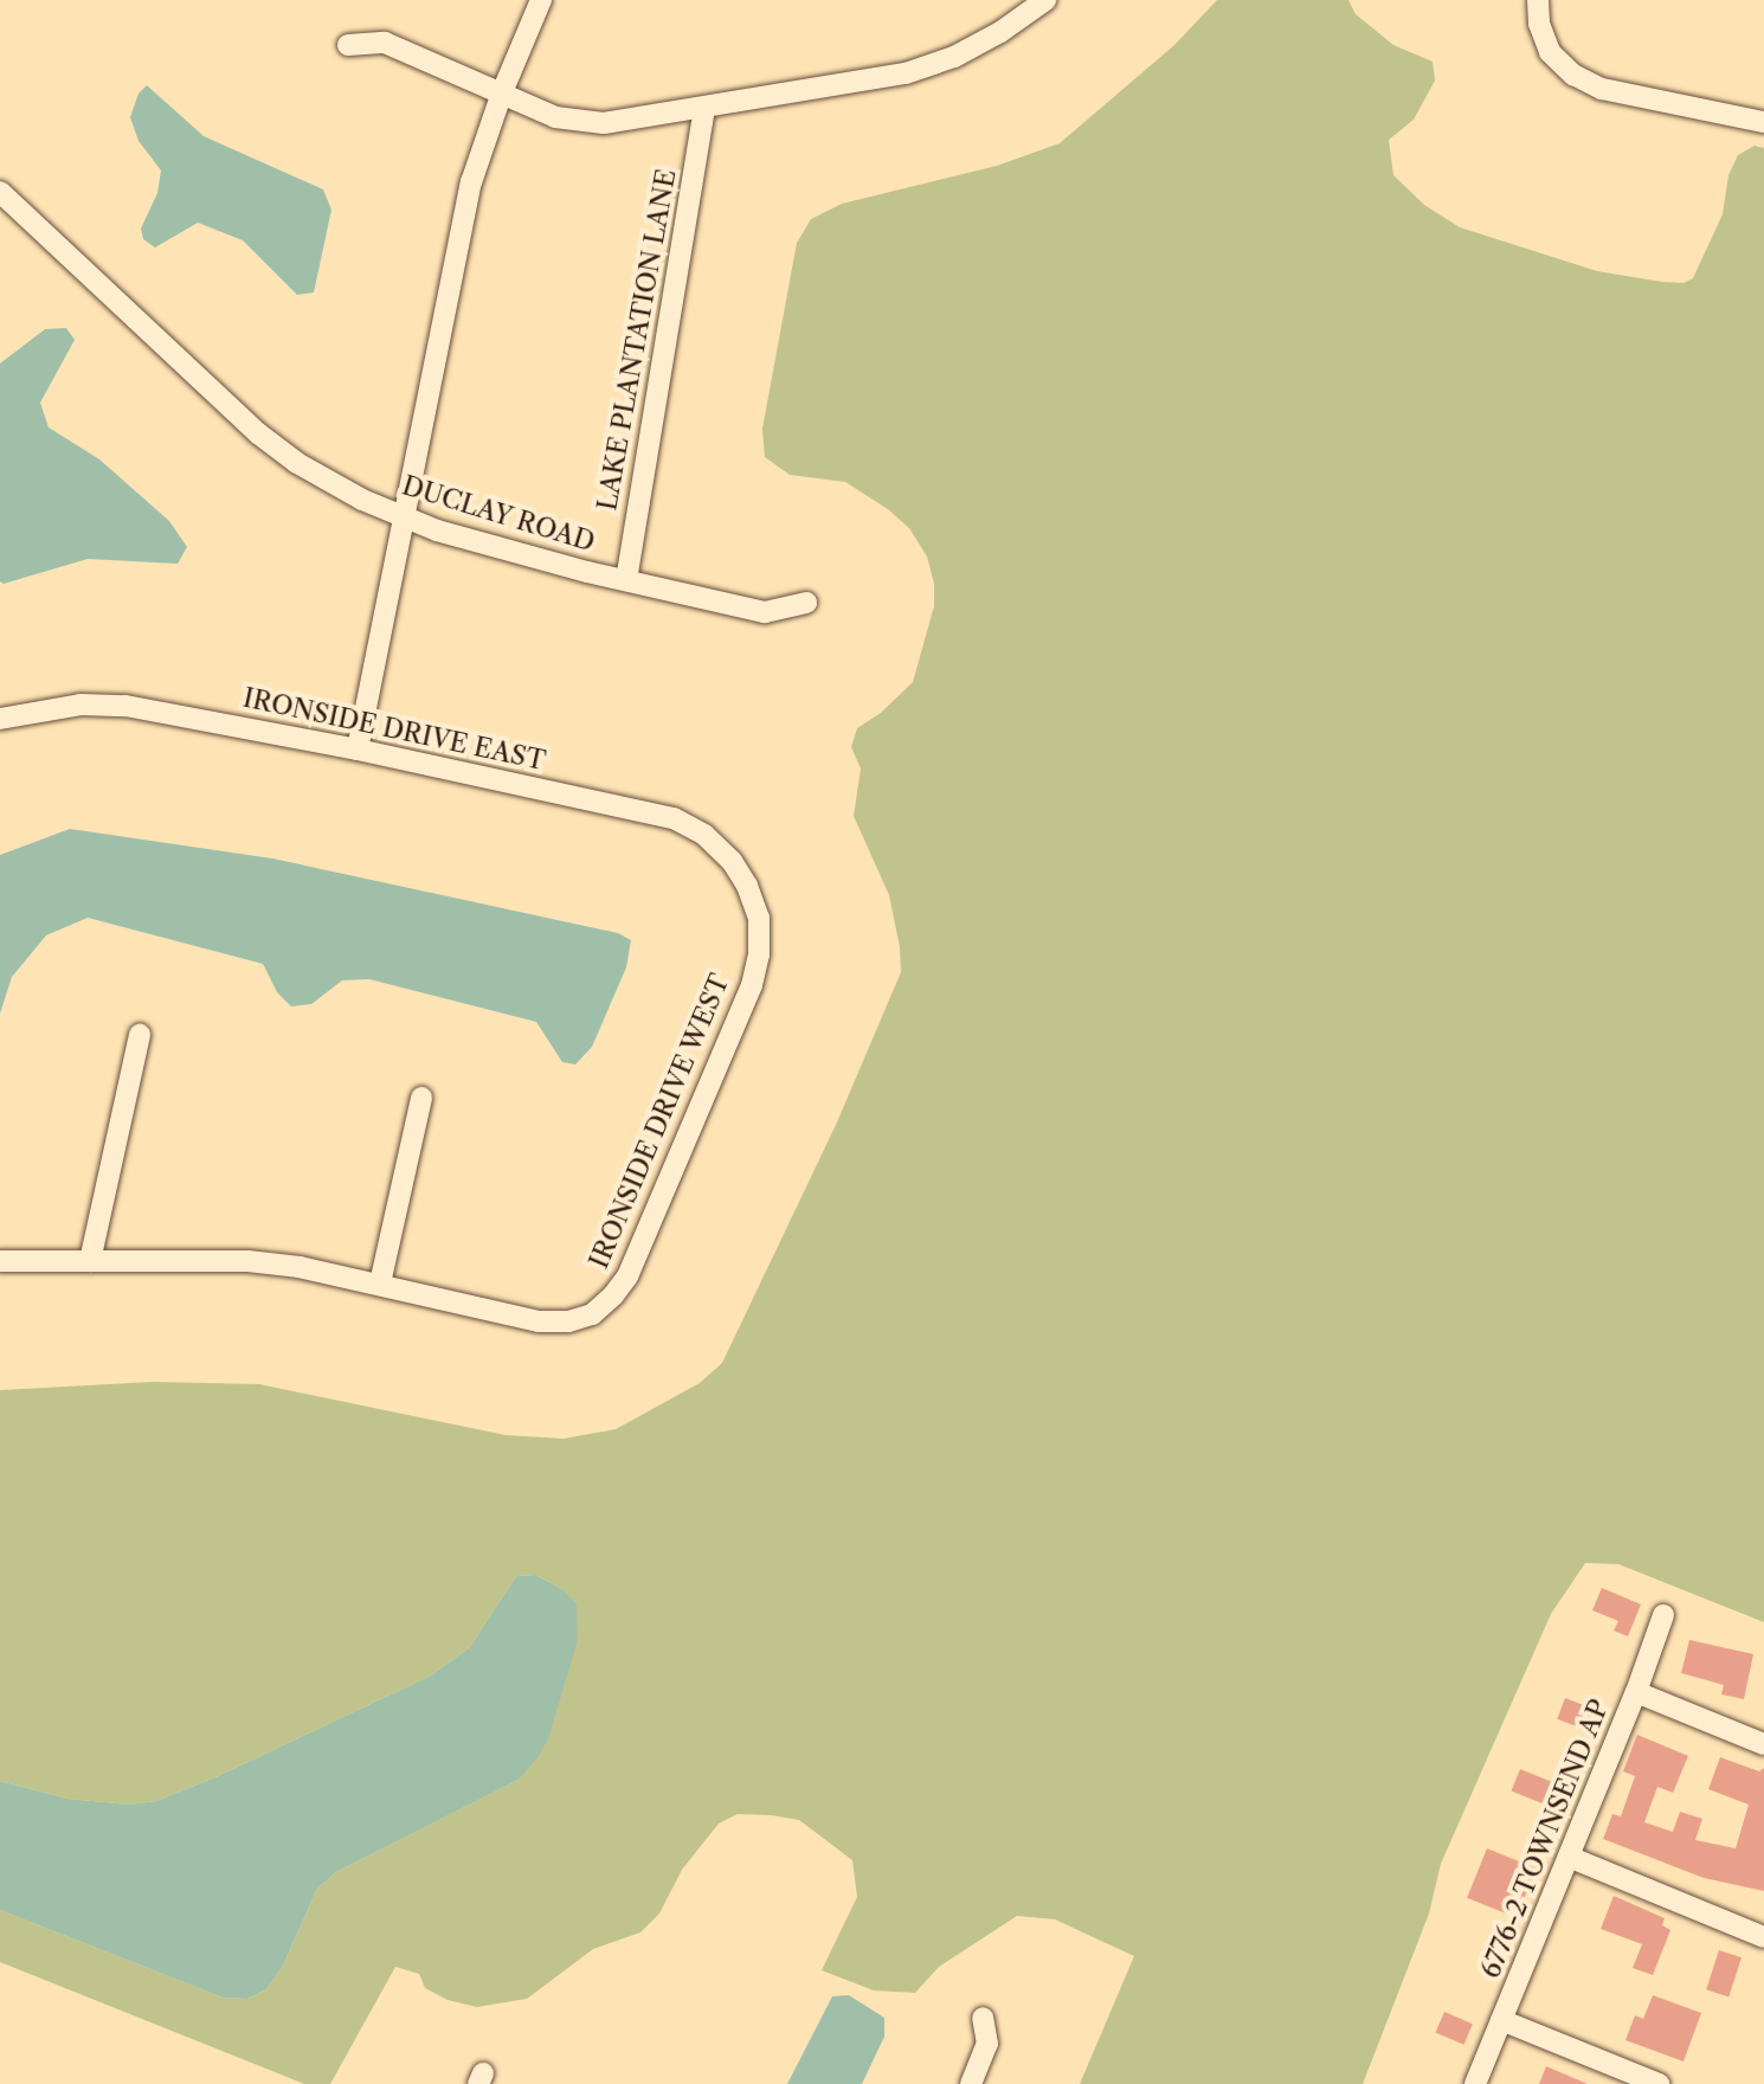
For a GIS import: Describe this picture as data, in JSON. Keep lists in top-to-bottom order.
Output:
{
  "streets": {
    "street": [
      "LAKE PLANTATION LANE",
      "DUCLAY ROAD",
      "IRONSIDE DRIVE EAST",
      "IRONSIDE DRIVE WEST",
      "6776-2 TOWNSEND AP"
    ]
  },
  "crossings": [
    ["LAKE PLANTATION LANE", "DUCLAY ROAD"],
    ["IRONSIDE DRIVE EAST", "IRONSIDE DRIVE WEST"]
  ]
}
